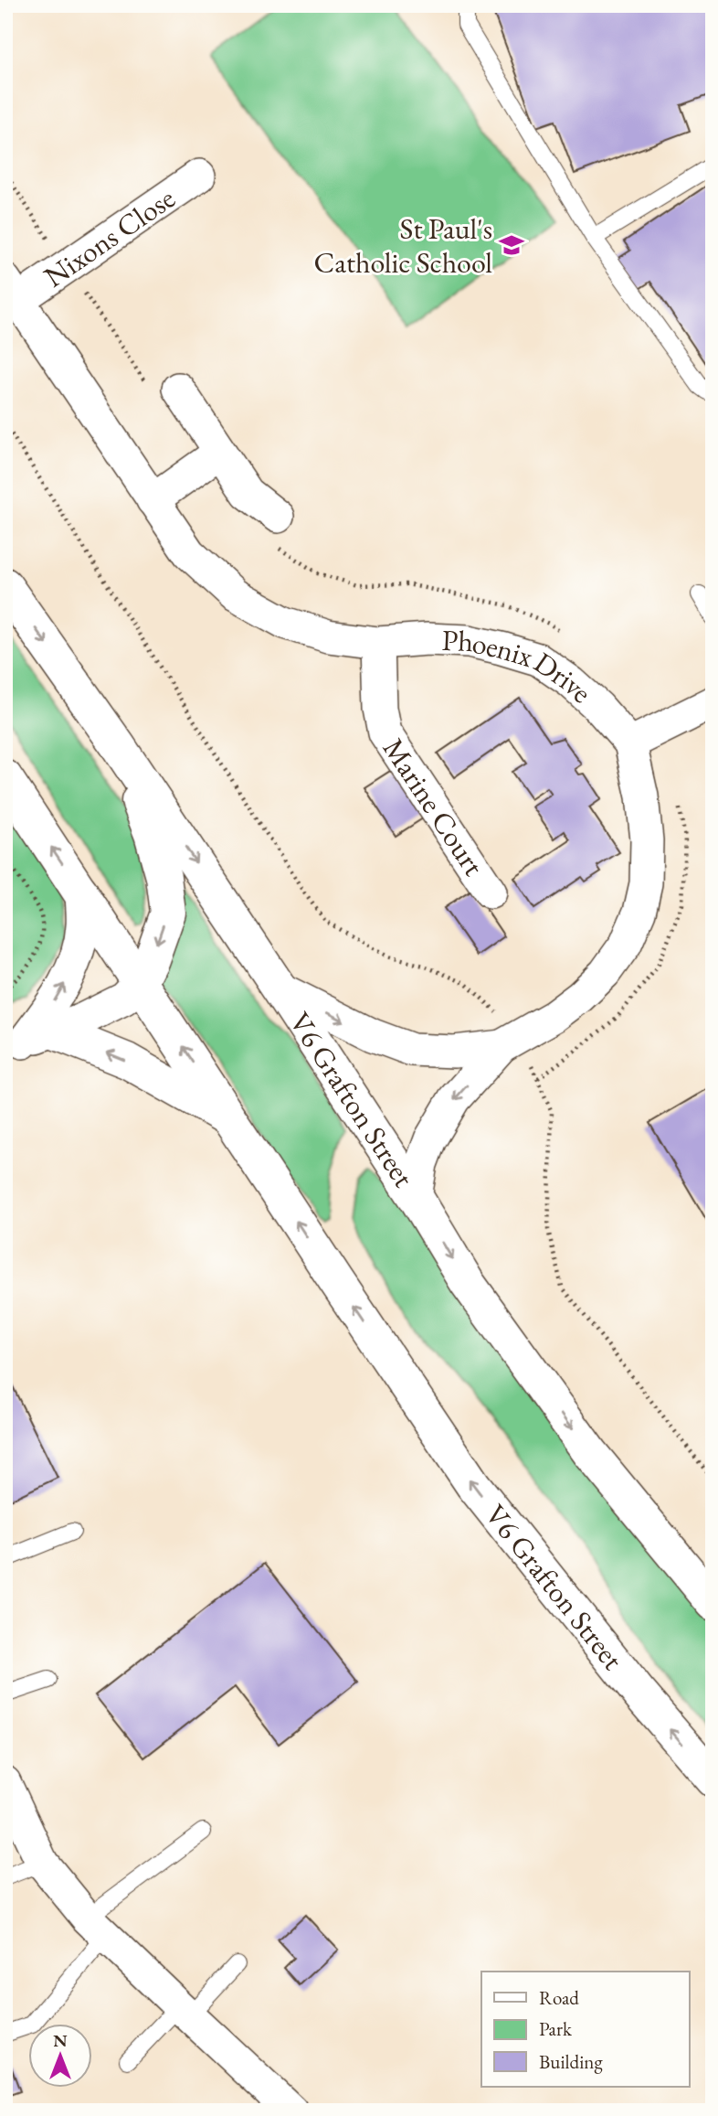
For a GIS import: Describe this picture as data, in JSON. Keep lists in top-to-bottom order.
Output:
{
  "streets": {
    "street": [
      "Nixons Close",
      "Phoenix Drive",
      "Marine Court",
      "V6 Grafton Street"
    ]
  },
  "crossings": [
    ["Nixons Close", "Phoenix Drive"],
    ["Phoenix Drive", "Marine Court"],
    ["Phoenix Drive", "V6 Grafton Street"]
  ],
  "places": {
    "school or university": ["St Paul's Catholic School"]
  },
  "legend": ["Road", "Park", "Building"],
  "north": "top"
}
